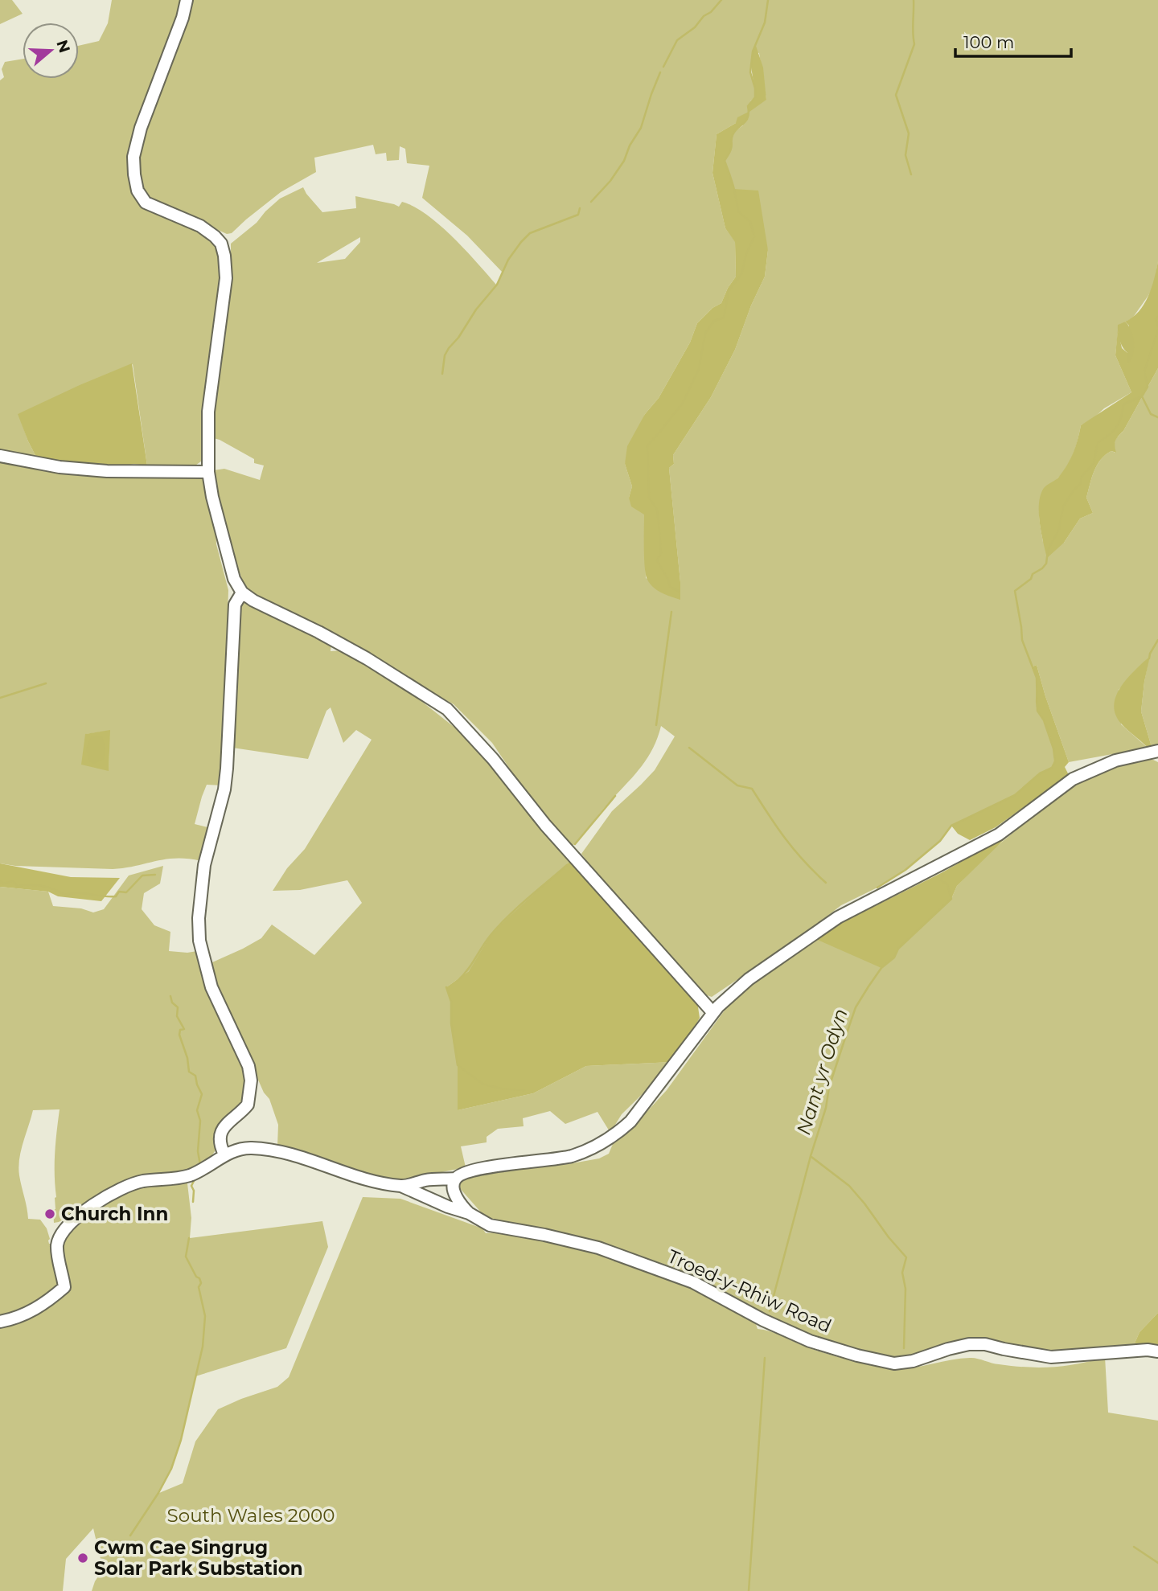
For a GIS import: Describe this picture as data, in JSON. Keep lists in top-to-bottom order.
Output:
{
  "streets": {
    "street": ["Troed-y-Rhiw Road"]
  },
  "water": ["Nant yr Odyn"],
  "parks": ["South Wales 2000"],
  "places": ["Church Inn", "Cwm Cae Singrug Solar Park Substation"],
  "scale_bar": "100 m",
  "north": "right"
}
